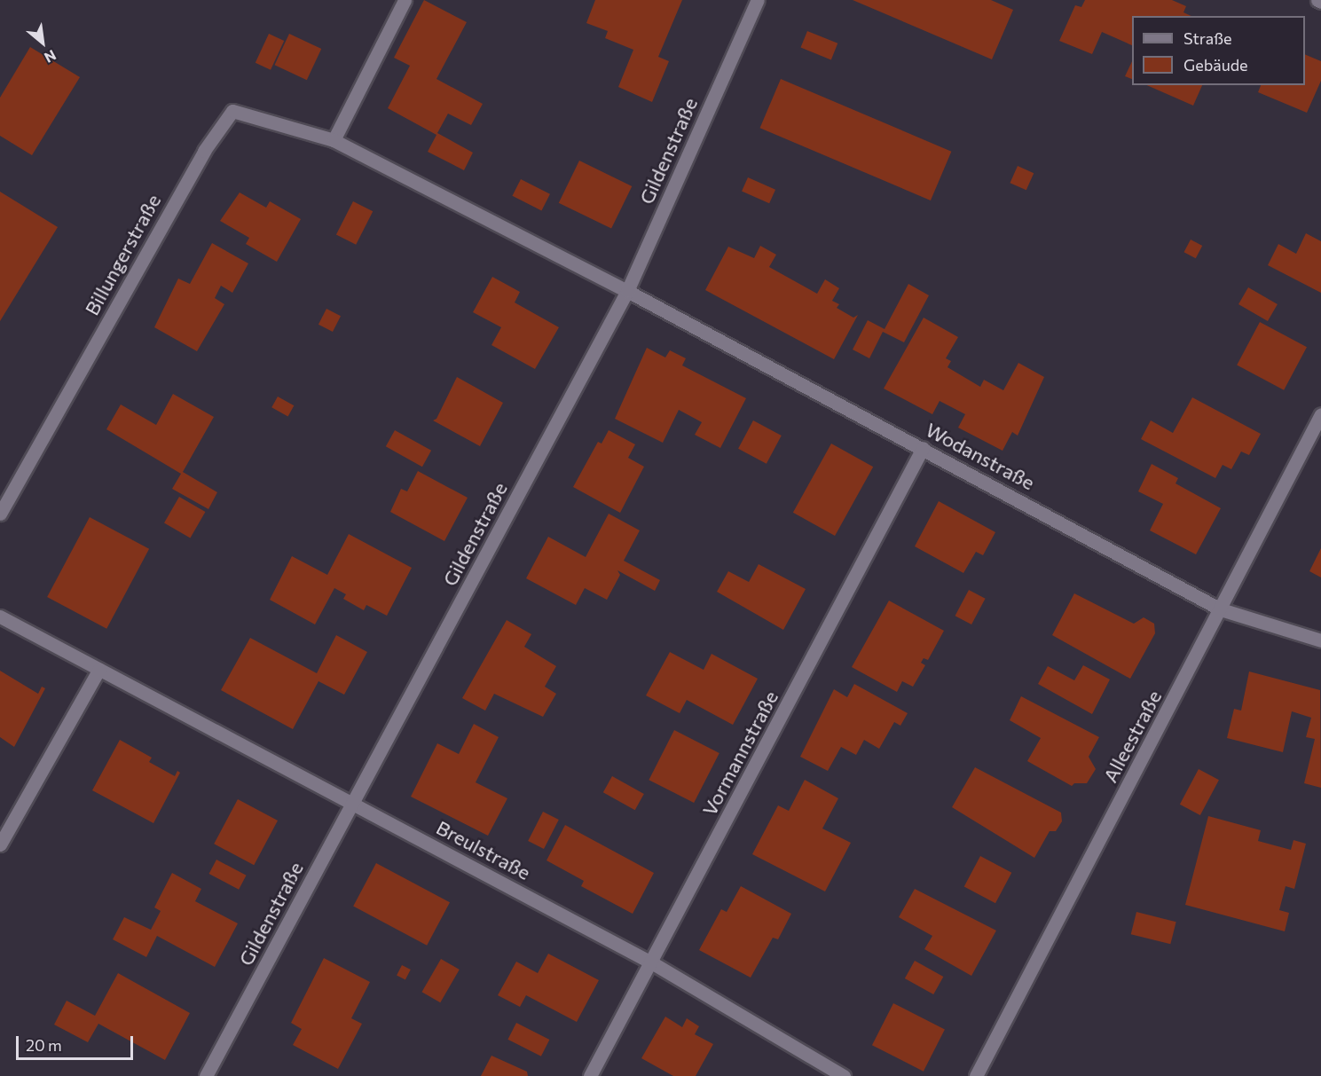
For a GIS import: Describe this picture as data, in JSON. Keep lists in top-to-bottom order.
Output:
{
  "streets": {
    "street": [
      "Gildenstraße",
      "Billungerstraße",
      "Wodanstraße",
      "Alleestraße",
      "Vormannstraße",
      "Breulstraße"
    ]
  },
  "crossings": [
    ["Gildenstraße", "Billungerstraße"],
    ["Gildenstraße", "Wodanstraße"],
    ["Gildenstraße", "Breulstraße"],
    ["Billungerstraße", "Wodanstraße"],
    ["Wodanstraße", "Alleestraße"],
    ["Wodanstraße", "Vormannstraße"],
    ["Vormannstraße", "Breulstraße"]
  ],
  "legend": ["Straße", "Gebäude"],
  "scale_bar": "20 m",
  "north": "bottom right"
}
